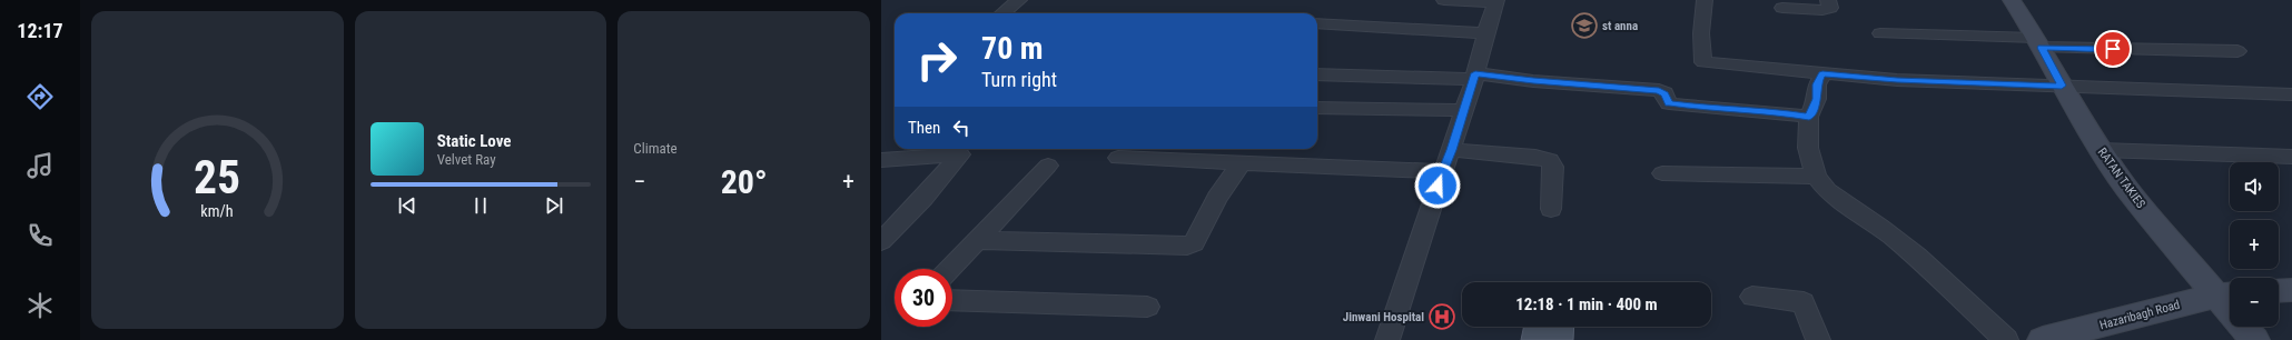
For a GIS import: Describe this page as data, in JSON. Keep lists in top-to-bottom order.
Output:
{
  "streets": {
    "street": ["RATAN TAKIES", "Hazaribagh Road"]
  },
  "crossings": [
    ["RATAN TAKIES", "Hazaribagh Road"]
  ],
  "places": {
    "school or university": ["st anna"],
    "hospital": ["Jinwani Hospital"]
  },
  "page": {
    "tabs": "12:17",
    "tile": "Climate",
    "turn": ["70 m", "Turn right"],
    "then": "Then",
    "song": ["Static Love", "Velvet Ray"],
    "map_buttons": ["+", "−"],
    "heat": ["−", "20°", "+"],
    "limit": "30",
    "trip": "12:18 · 1 min · 400 m",
    "gauge": ["25", "km/h"]
  }
}
